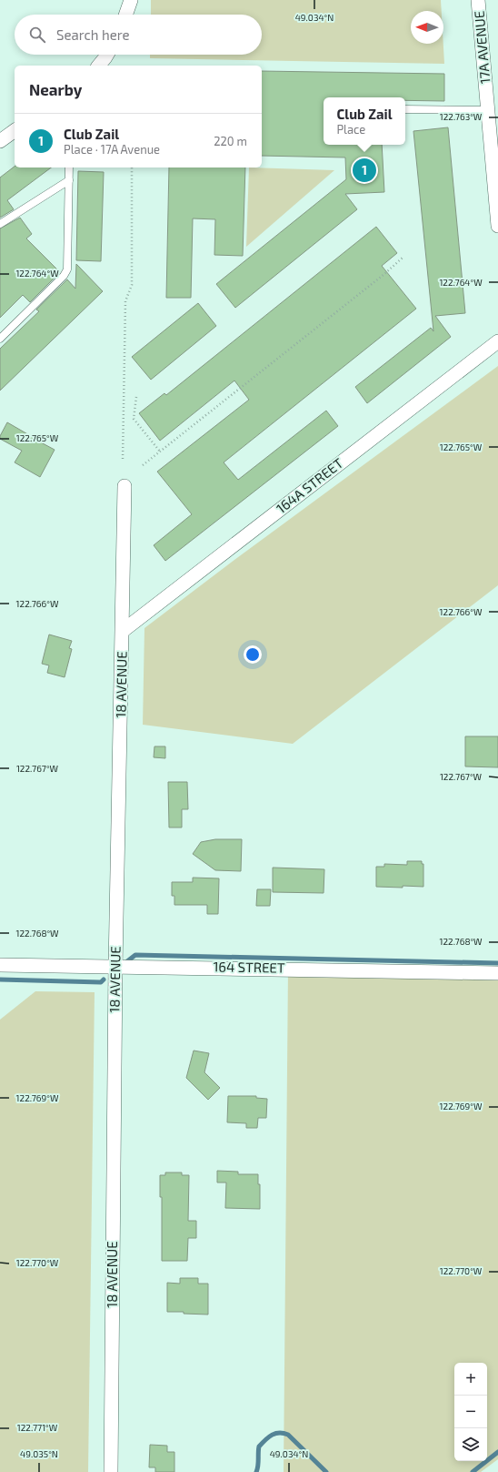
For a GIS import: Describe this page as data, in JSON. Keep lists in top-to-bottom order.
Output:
{
  "streets": {
    "street": [
      "17A AVENUE",
      "164A STREET",
      "18 AVENUE",
      "164 STREET"
    ]
  },
  "crossings": [
    ["164A STREET", "18 AVENUE"],
    ["18 AVENUE", "164 STREET"]
  ],
  "north": "left",
  "page": {
    "search": "Search here",
    "heading": "Nearby",
    "popup": ["Club Zail", "Place"],
    "list": [
      {
        "mark": "1",
        "name": "Club Zail",
        "note": "Place · 17A Avenue",
        "value": "220 m"
      }
    ],
    "pins": "1",
    "map_buttons": ["+", "−"]
  },
  "coordinates": [
    "49.034°N",
    "122.763°W",
    "122.764°W",
    "122.765°W",
    "122.766°W",
    "122.767°W",
    "122.768°W",
    "122.769°W",
    "122.770°W",
    "122.771°W",
    "49.035°N"
  ]
}
